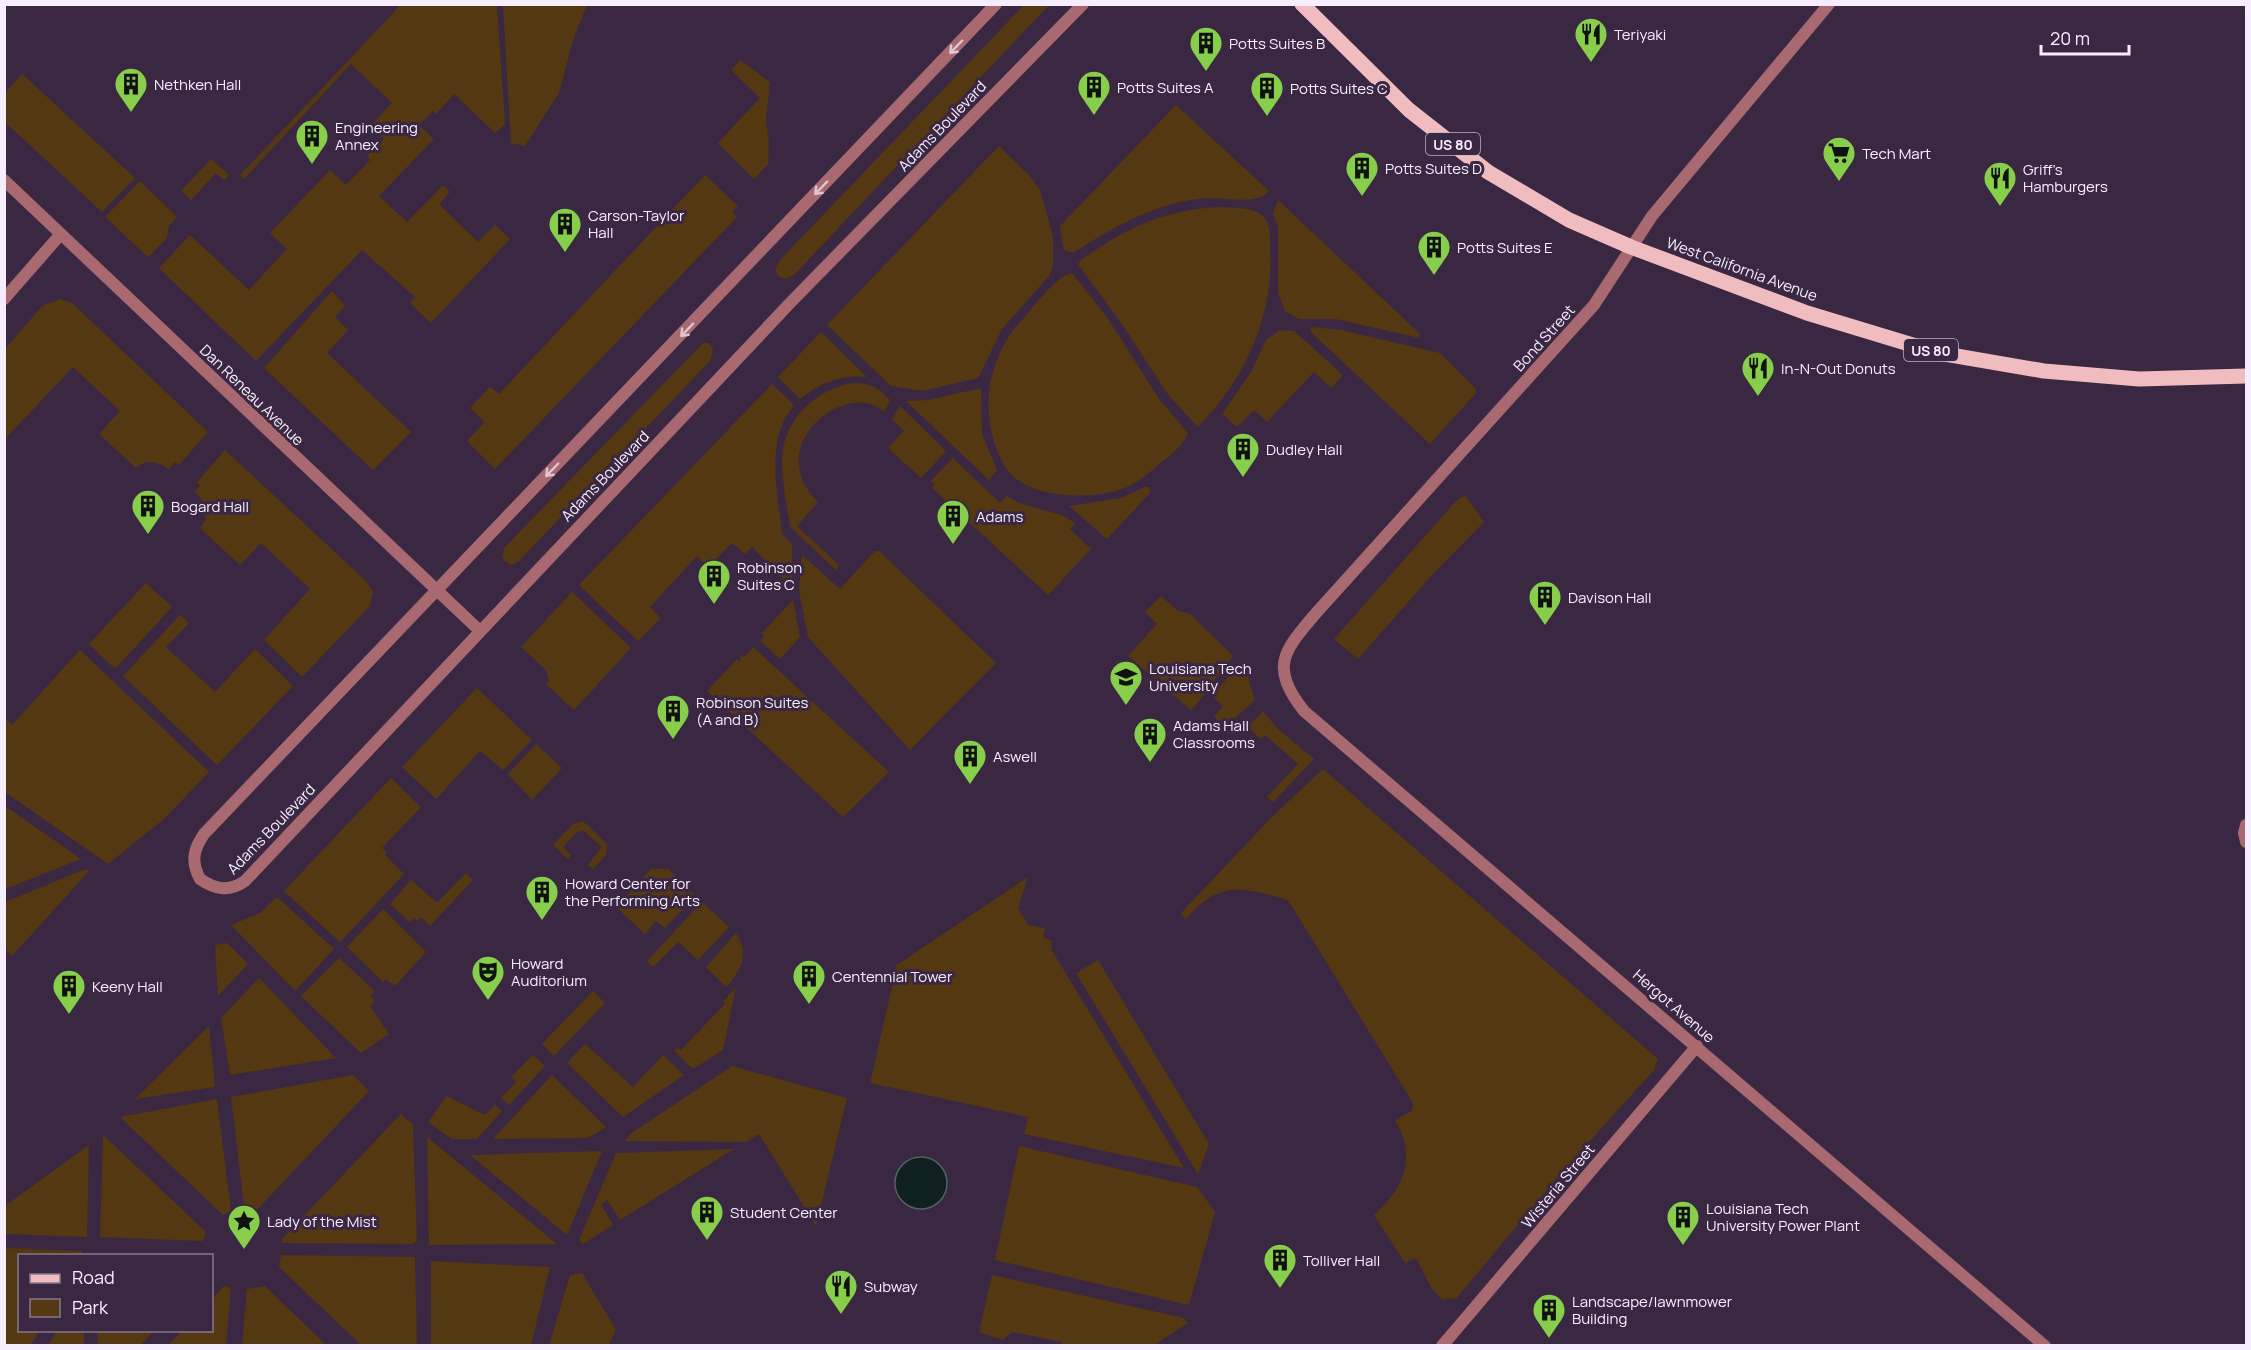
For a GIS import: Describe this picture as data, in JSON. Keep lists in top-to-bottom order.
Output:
{
  "streets": {
    "main road": ["US 80", "West California Avenue"],
    "street": [
      "Adams Boulevard",
      "Bond Street",
      "Dan Reneau Avenue",
      "Hergot Avenue",
      "Wisteria Street"
    ]
  },
  "crossings": [
    ["Adams Boulevard", "Dan Reneau Avenue"],
    ["West California Avenue", "Bond Street"],
    ["Bond Street", "Hergot Avenue"],
    ["Hergot Avenue", "Wisteria Street"]
  ],
  "places": {
    "restaurant": [
      "Teriyaki",
      "Griff's Hamburgers",
      "In-N-Out Donuts",
      "Subway"
    ],
    "building": [
      "Potts Suites B",
      "Nethken Hall",
      "Potts Suites A",
      "Potts Suites C",
      "Engineering Annex",
      "Potts Suites D",
      "Carson-Taylor Hall",
      "Potts Suites E",
      "Dudley Hall",
      "Bogard Hall",
      "Adams",
      "Robinson Suites C",
      "Davison Hall",
      "Robinson Suites (A and B)",
      "Adams Hall Classrooms",
      "Aswell",
      "Howard Center for the Performing Arts",
      "Centennial Tower",
      "Keeny Hall",
      "Student Center",
      "Louisiana Tech University Power Plant",
      "Tolliver Hall",
      "Landscape/lawnmower Building"
    ],
    "supermarket": ["Tech Mart"],
    "school or university": ["Louisiana Tech University"],
    "theatre": ["Howard Auditorium"],
    "place": ["Lady of the Mist"]
  },
  "legend": ["Road", "Park"],
  "scale_bar": "20 m"
}
